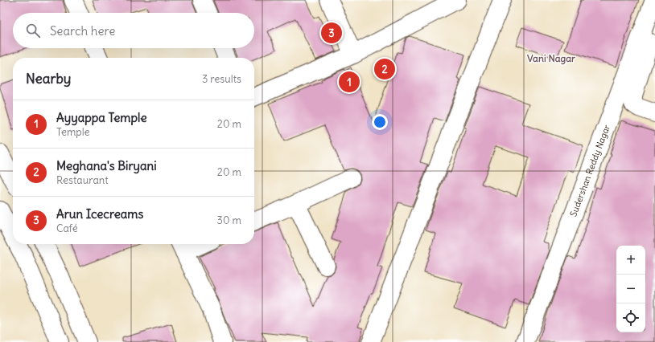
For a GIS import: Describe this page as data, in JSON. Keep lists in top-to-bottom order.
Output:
{
  "streets": {
    "street": ["Sudershan Reddy Nagar"]
  },
  "districts": ["Vani Nagar"],
  "page": {
    "search": "Search here",
    "pins": ["3", "2", "1"],
    "heading": ["Nearby", "3 results"],
    "list": [
      {
        "mark": "1",
        "name": "Ayyappa Temple",
        "note": "Temple",
        "value": "20 m"
      },
      {
        "mark": "2",
        "name": "Meghana's Biryani",
        "note": "Restaurant",
        "value": "20 m"
      },
      {
        "mark": "3",
        "name": "Arun Icecreams",
        "note": "Café",
        "value": "30 m"
      }
    ],
    "map_buttons": ["+", "−"]
  }
}
